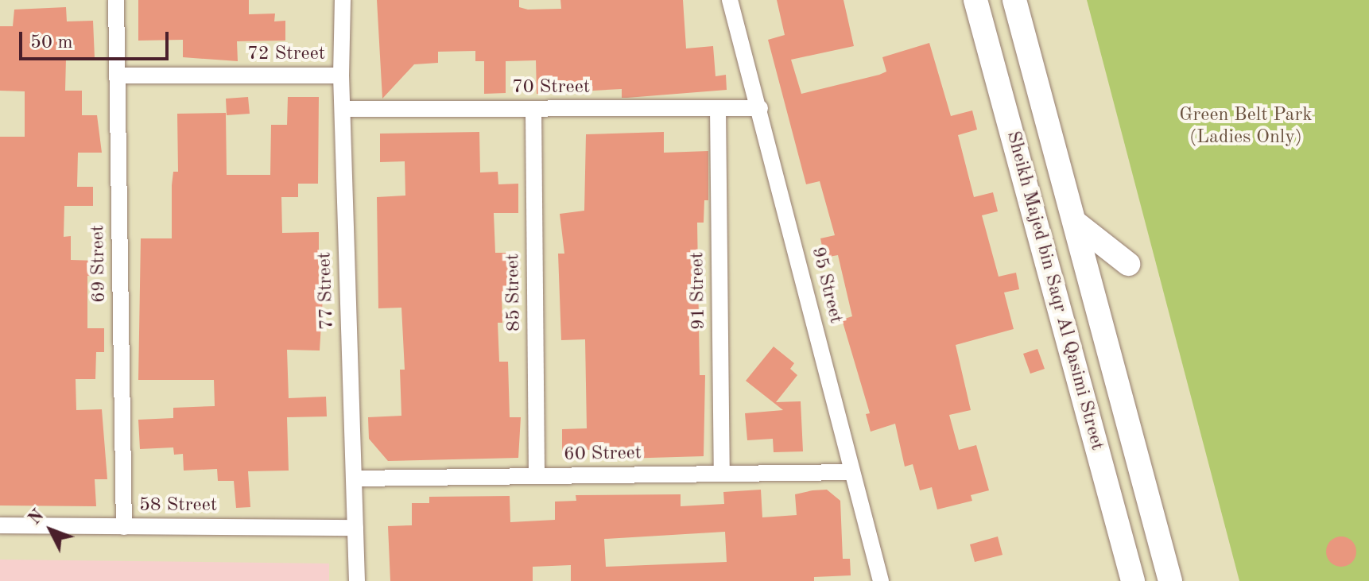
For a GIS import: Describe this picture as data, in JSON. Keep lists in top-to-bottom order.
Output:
{
  "streets": {
    "main road": ["Sheikh Majed bin Saqr Al Qasimi Street"],
    "street": [
      "72 Street",
      "70 Street",
      "69 Street",
      "95 Street",
      "77 Street",
      "91 Street",
      "85 Street",
      "60 Street",
      "58 Street"
    ]
  },
  "crossings": [
    ["72 Street", "69 Street"],
    ["72 Street", "77 Street"],
    ["70 Street", "95 Street"],
    ["70 Street", "77 Street"],
    ["70 Street", "91 Street"],
    ["70 Street", "85 Street"],
    ["69 Street", "58 Street"],
    ["95 Street", "60 Street"],
    ["77 Street", "60 Street"],
    ["77 Street", "58 Street"],
    ["91 Street", "60 Street"],
    ["85 Street", "60 Street"]
  ],
  "parks": ["Green Belt Park (Ladies Only)"],
  "scale_bar": "50 m",
  "north": "top left"
}
